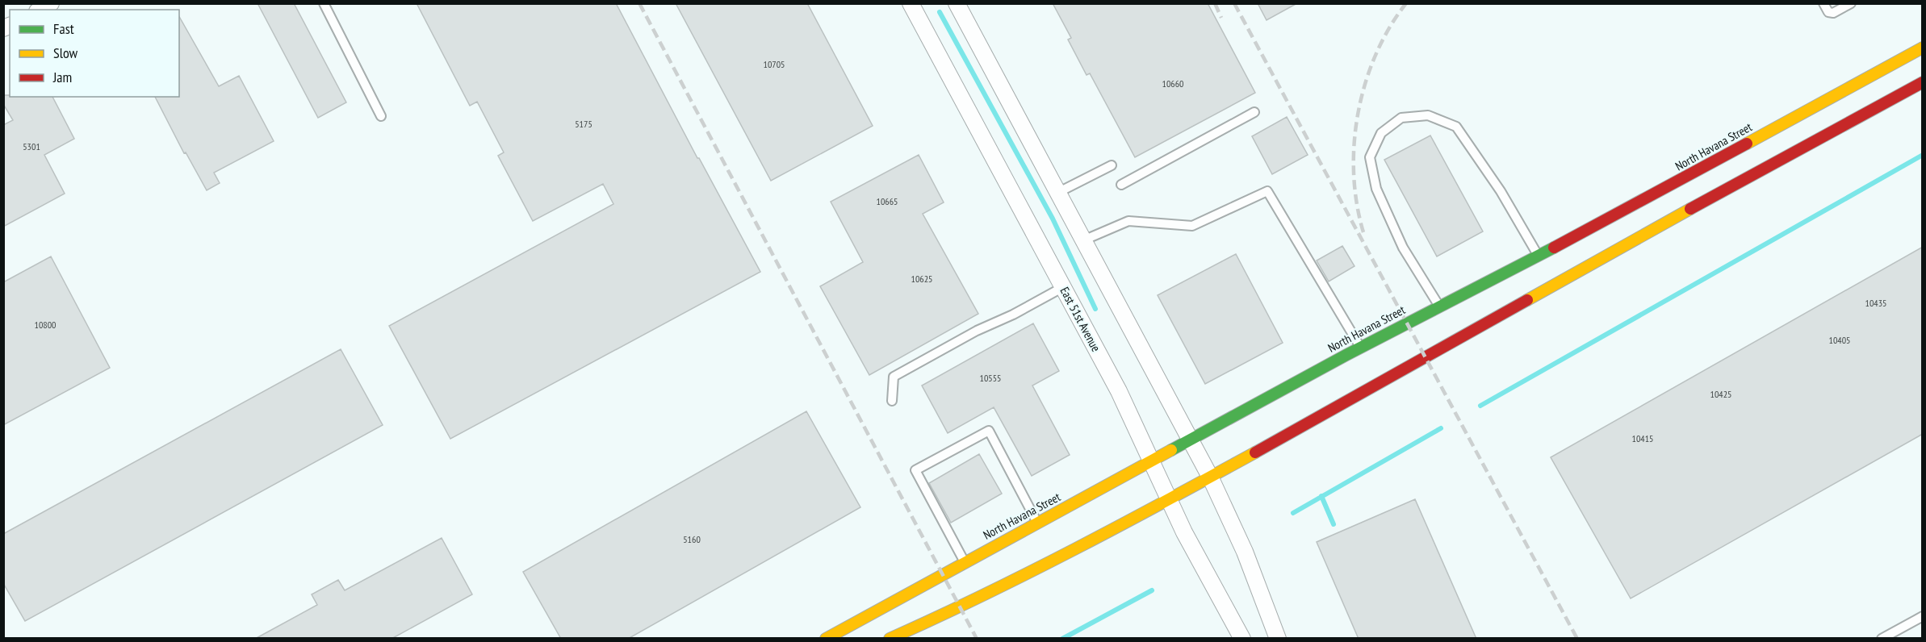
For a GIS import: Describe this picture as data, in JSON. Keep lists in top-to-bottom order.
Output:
{
  "streets": {
    "main road": ["North Havana Street"],
    "street": ["East 51st Avenue"]
  },
  "crossings": [
    ["North Havana Street", "East 51st Avenue"]
  ],
  "house_numbers": [
    "10705",
    "10660",
    "5175",
    "5301",
    "10665",
    "10625",
    "10435",
    "10800",
    "10405",
    "10555",
    "10425",
    "10415",
    "5160"
  ],
  "legend": ["Fast", "Slow", "Jam"]
}
